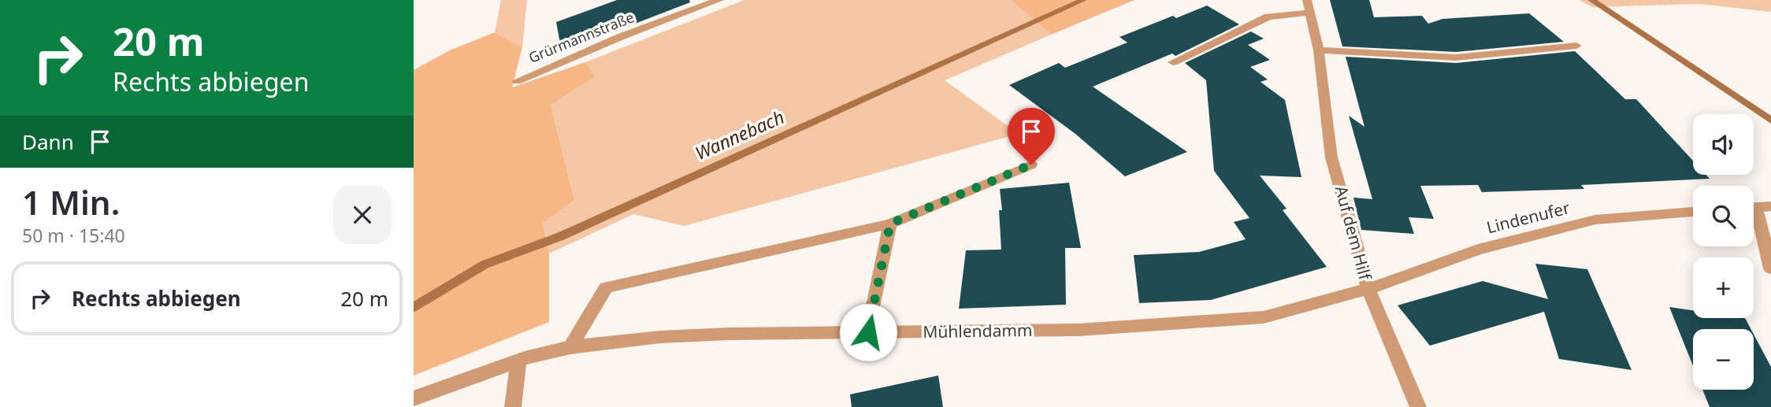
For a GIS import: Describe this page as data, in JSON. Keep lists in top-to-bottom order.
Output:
{
  "streets": {
    "street": [
      "Grürmannstraße",
      "Lindenufer",
      "Auf dem Hilf",
      "Mühlendamm"
    ]
  },
  "crossings": [
    ["Lindenufer", "Auf dem Hilf"],
    ["Lindenufer", "Mühlendamm"],
    ["Auf dem Hilf", "Mühlendamm"]
  ],
  "water": ["Wannebach"],
  "page": {
    "turn": ["20 m", "Rechts abbiegen"],
    "map_buttons": ["+", "−"],
    "then": "Dann",
    "heading": ["1 Min.", "50 m · 15:40"],
    "list": [
      {
        "name": "Rechts abbiegen",
        "value": "20 m"
      }
    ]
  }
}
